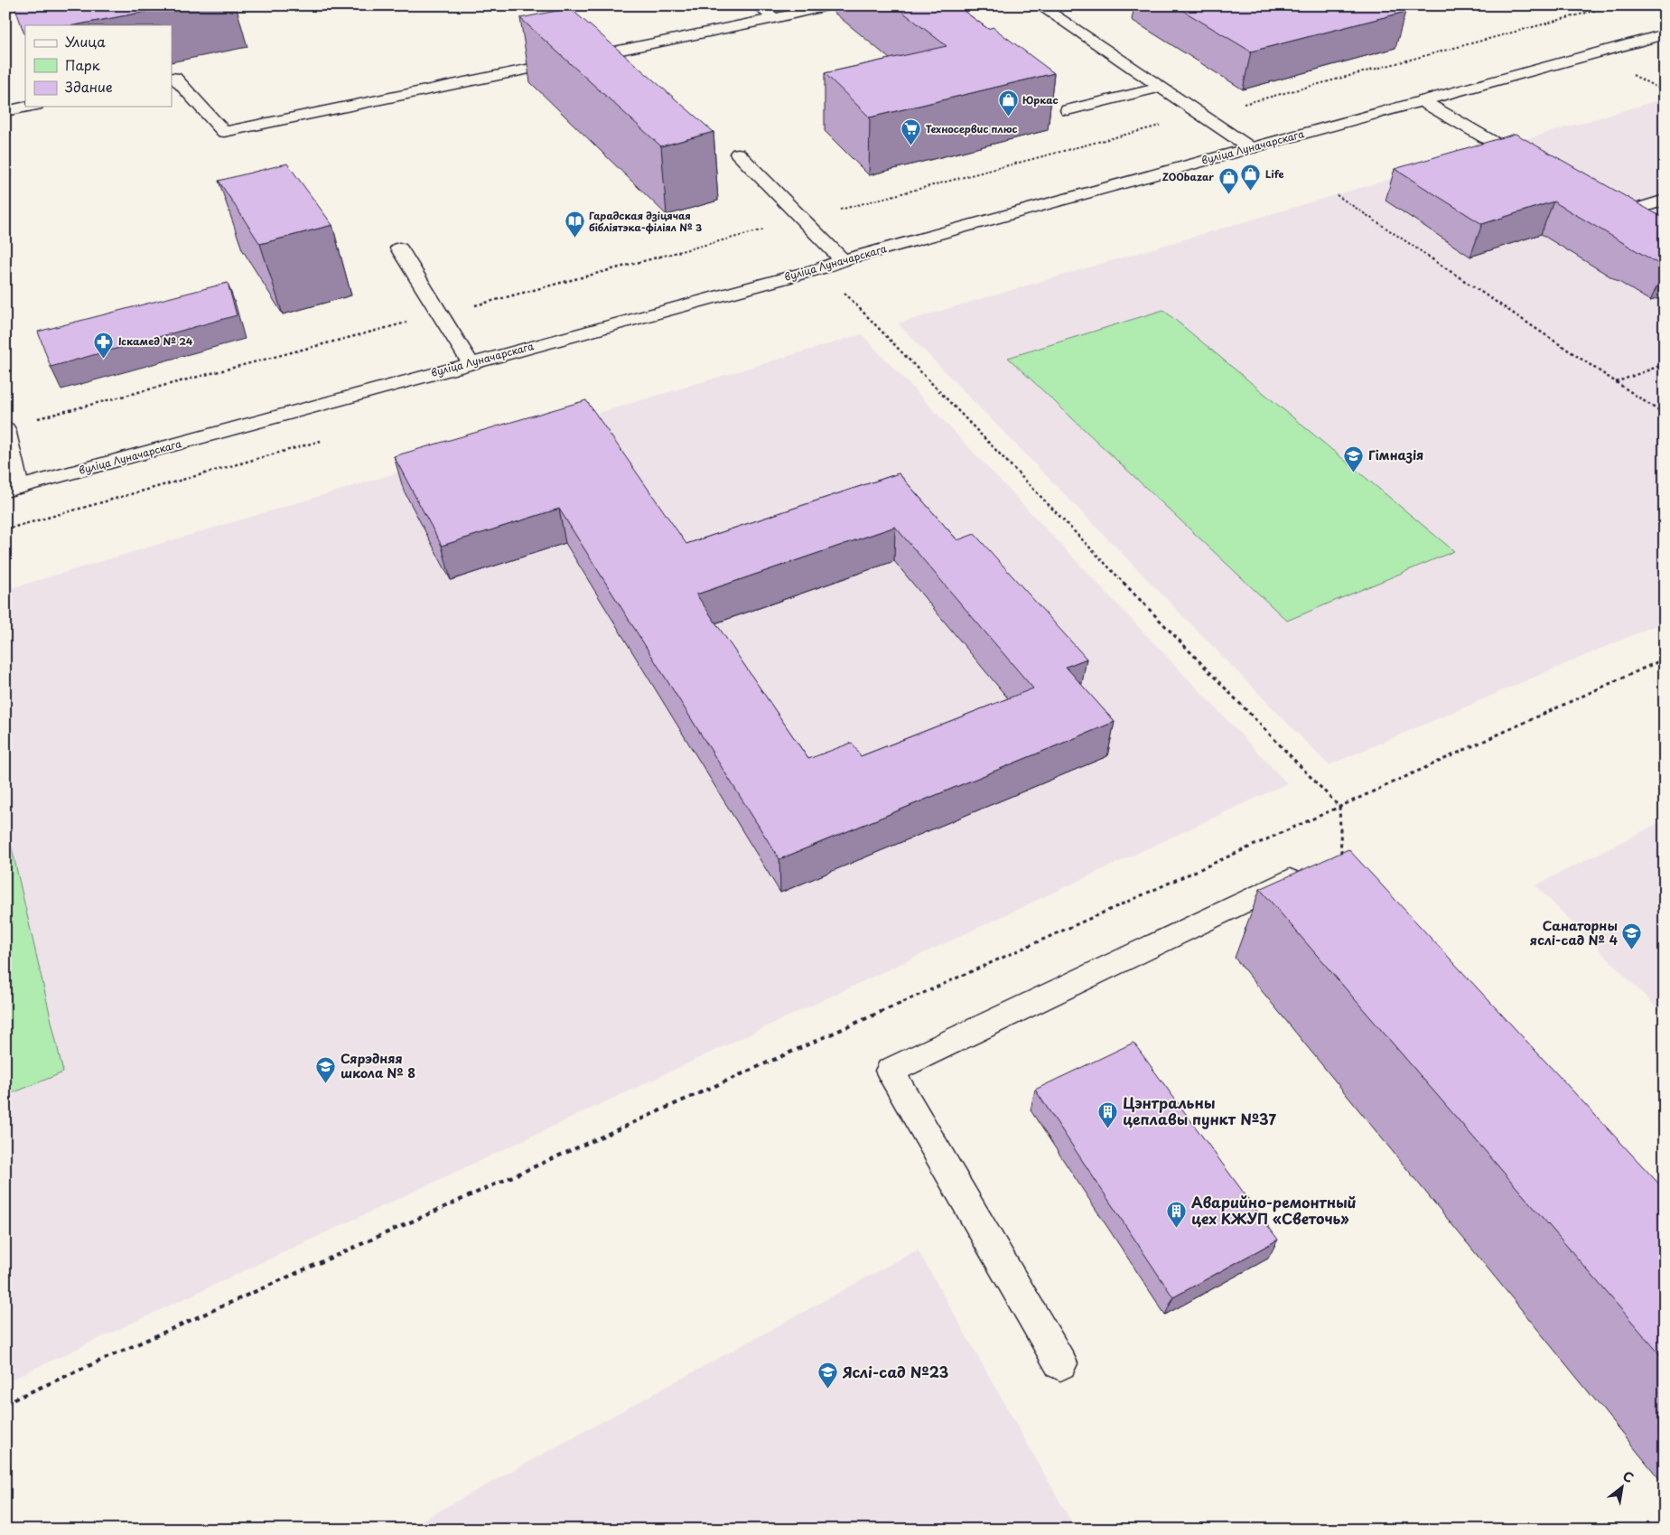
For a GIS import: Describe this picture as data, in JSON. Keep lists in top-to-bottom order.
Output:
{
  "streets": {
    "street": ["вуліца Луначарскага"]
  },
  "places": {
    "shop": ["Юркас", "Life", "ZOObazar"],
    "supermarket": ["Техносервис плюс"],
    "library": ["Гарадская дзіцячая бібліятэка-філіял № 3"],
    "pharmacy": ["Іскамед № 24"],
    "school or university": [
      "Гімназія",
      "Санаторны яслі-сад № 4",
      "Сярэдняя школа № 8",
      "Яслі-сад №23"
    ],
    "building": ["Цэнтральны цеплавы пункт №37", "Аварийно-ремонтный цех КЖУП «Светочь»"]
  },
  "legend": ["Улица", "Парк", "Здание"],
  "north": "top right"
}
